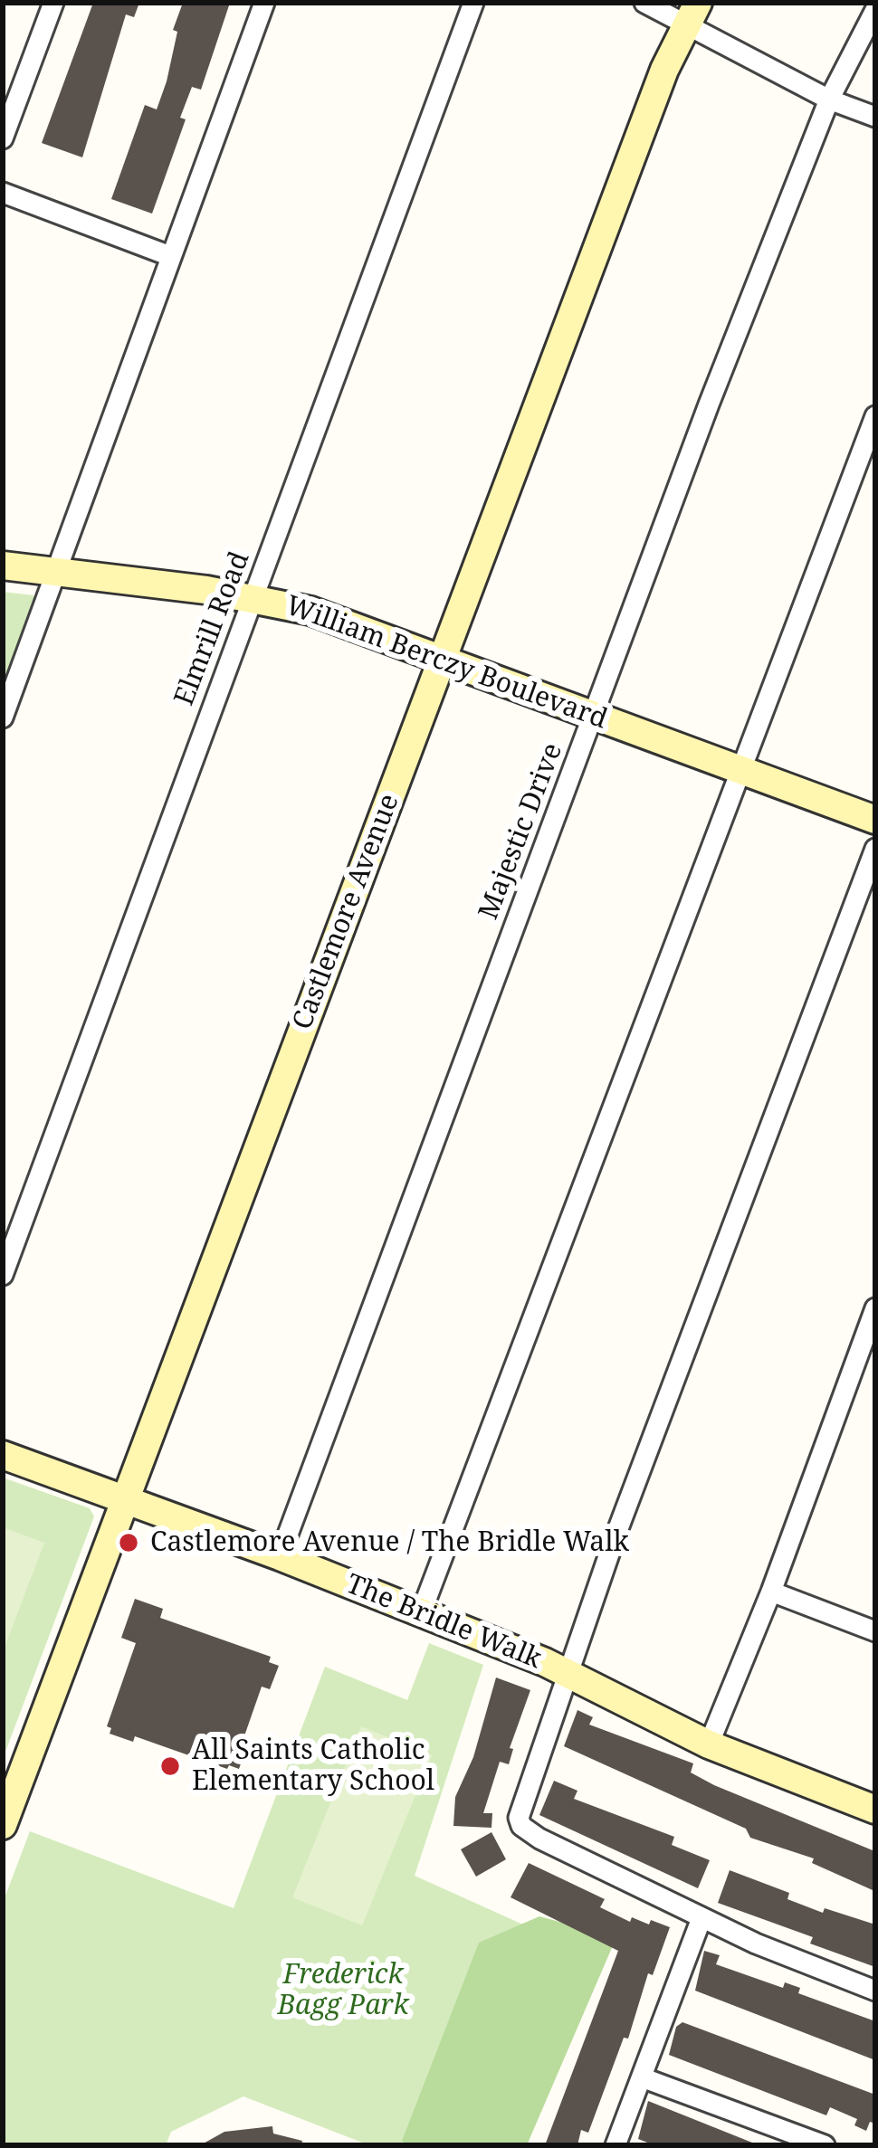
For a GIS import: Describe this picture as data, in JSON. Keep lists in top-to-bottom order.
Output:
{
  "streets": {
    "street": [
      "Elmrill Road",
      "William Berczy Boulevard",
      "Majestic Drive",
      "Castlemore Avenue",
      "The Bridle Walk"
    ]
  },
  "crossings": [
    ["Elmrill Road", "William Berczy Boulevard"],
    ["William Berczy Boulevard", "Majestic Drive"],
    ["William Berczy Boulevard", "Castlemore Avenue"],
    ["Majestic Drive", "The Bridle Walk"],
    ["Castlemore Avenue", "The Bridle Walk"]
  ],
  "parks": ["Frederick Bagg Park"],
  "places": ["Castlemore Avenue / The Bridle Walk", "All Saints Catholic Elementary School"]
}
